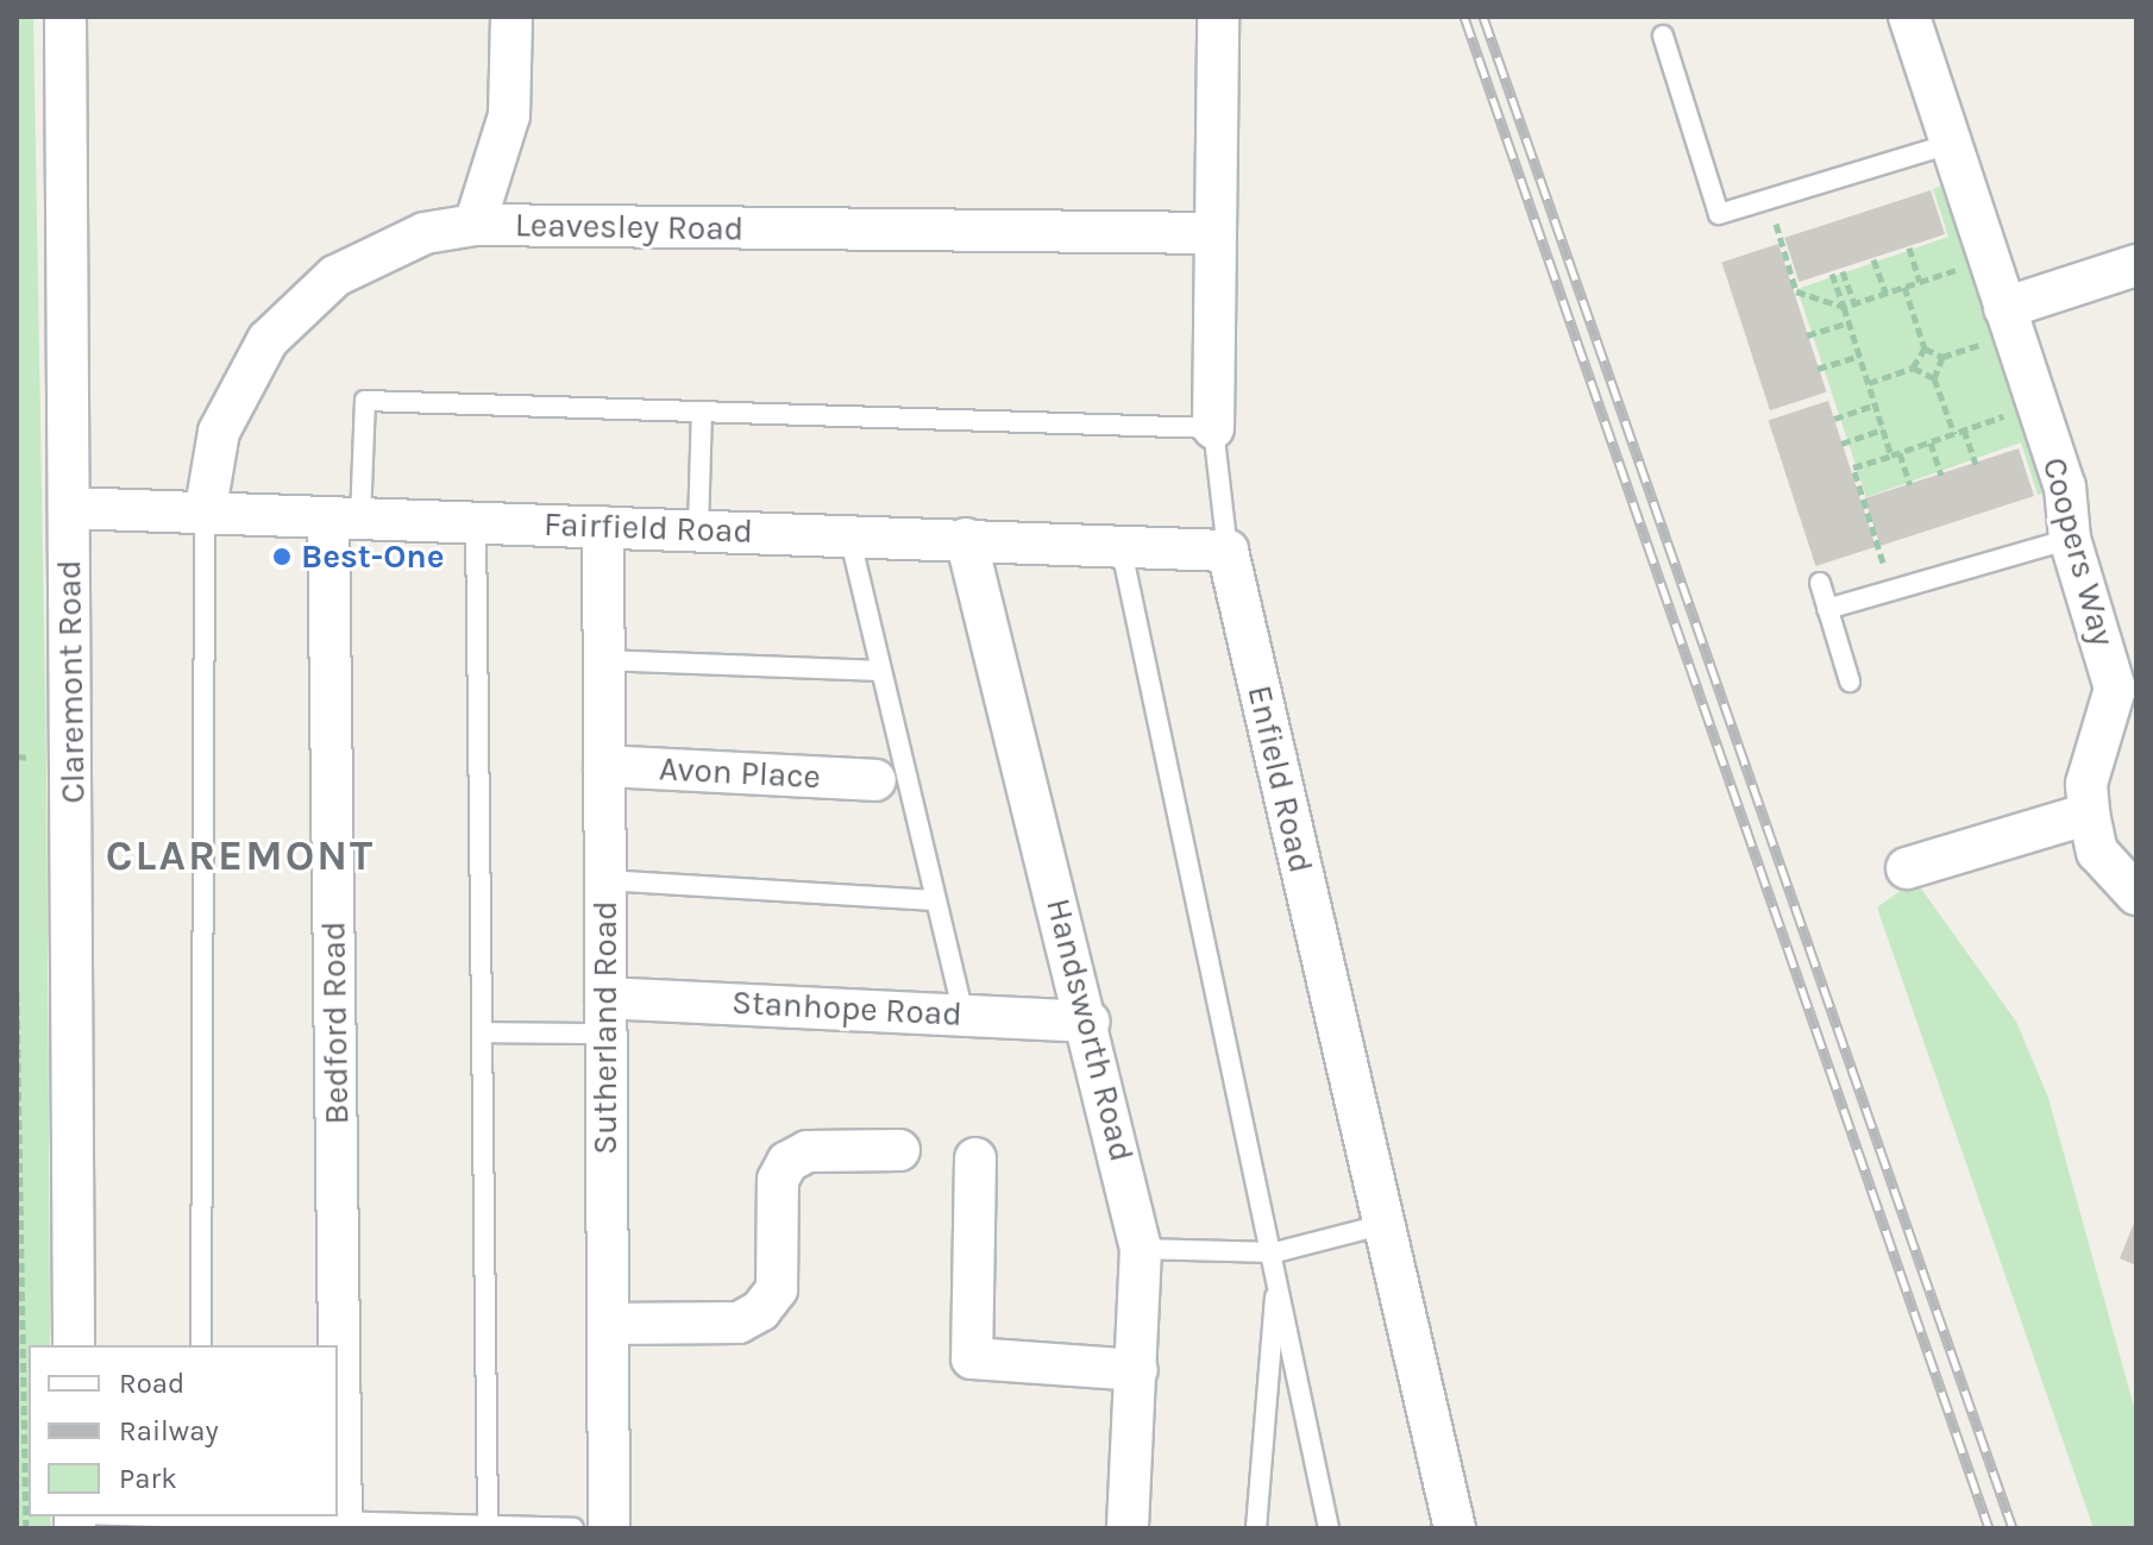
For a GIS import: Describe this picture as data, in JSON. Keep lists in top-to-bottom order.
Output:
{
  "streets": {
    "street": [
      "Leavesley Road",
      "Fairfield Road",
      "Coopers Way",
      "Claremont Road",
      "Avon Place",
      "Enfield Road",
      "Stanhope Road",
      "Bedford Road",
      "Sutherland Road",
      "Handsworth Road"
    ]
  },
  "crossings": [
    ["Leavesley Road", "Fairfield Road"],
    ["Leavesley Road", "Enfield Road"],
    ["Fairfield Road", "Claremont Road"],
    ["Fairfield Road", "Enfield Road"],
    ["Fairfield Road", "Bedford Road"],
    ["Fairfield Road", "Sutherland Road"],
    ["Fairfield Road", "Handsworth Road"],
    ["Avon Place", "Sutherland Road"],
    ["Stanhope Road", "Sutherland Road"],
    ["Stanhope Road", "Handsworth Road"]
  ],
  "districts": ["CLAREMONT"],
  "places": ["Best-One"],
  "legend": ["Road", "Railway", "Park"]
}
